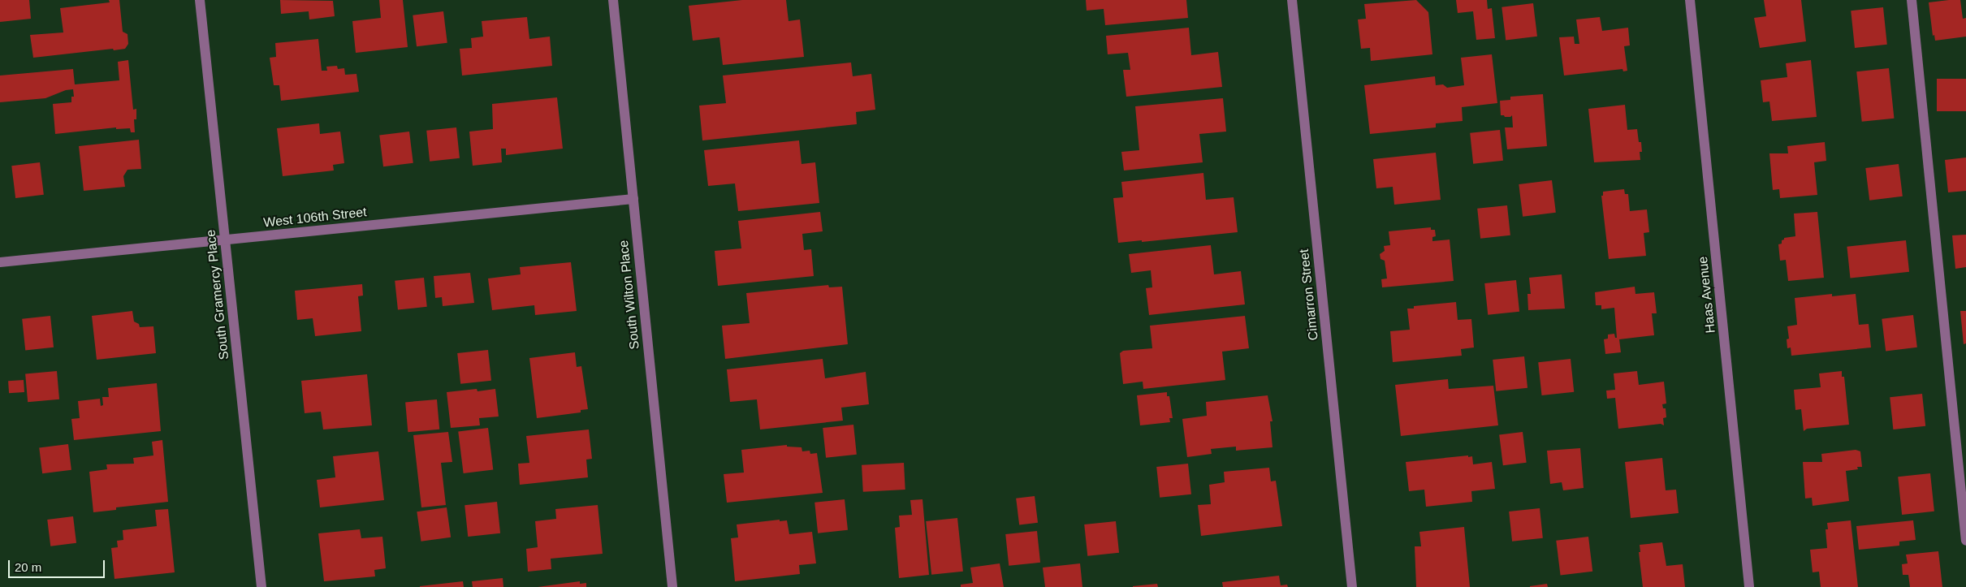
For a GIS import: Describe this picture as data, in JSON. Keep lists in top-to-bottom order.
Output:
{
  "streets": {
    "street": [
      "West 106th Street",
      "South Gramercy Place",
      "South Wilton Place",
      "Cimarron Street",
      "Haas Avenue"
    ]
  },
  "crossings": [
    ["West 106th Street", "South Gramercy Place"],
    ["West 106th Street", "South Wilton Place"]
  ],
  "scale_bar": "20 m"
}
